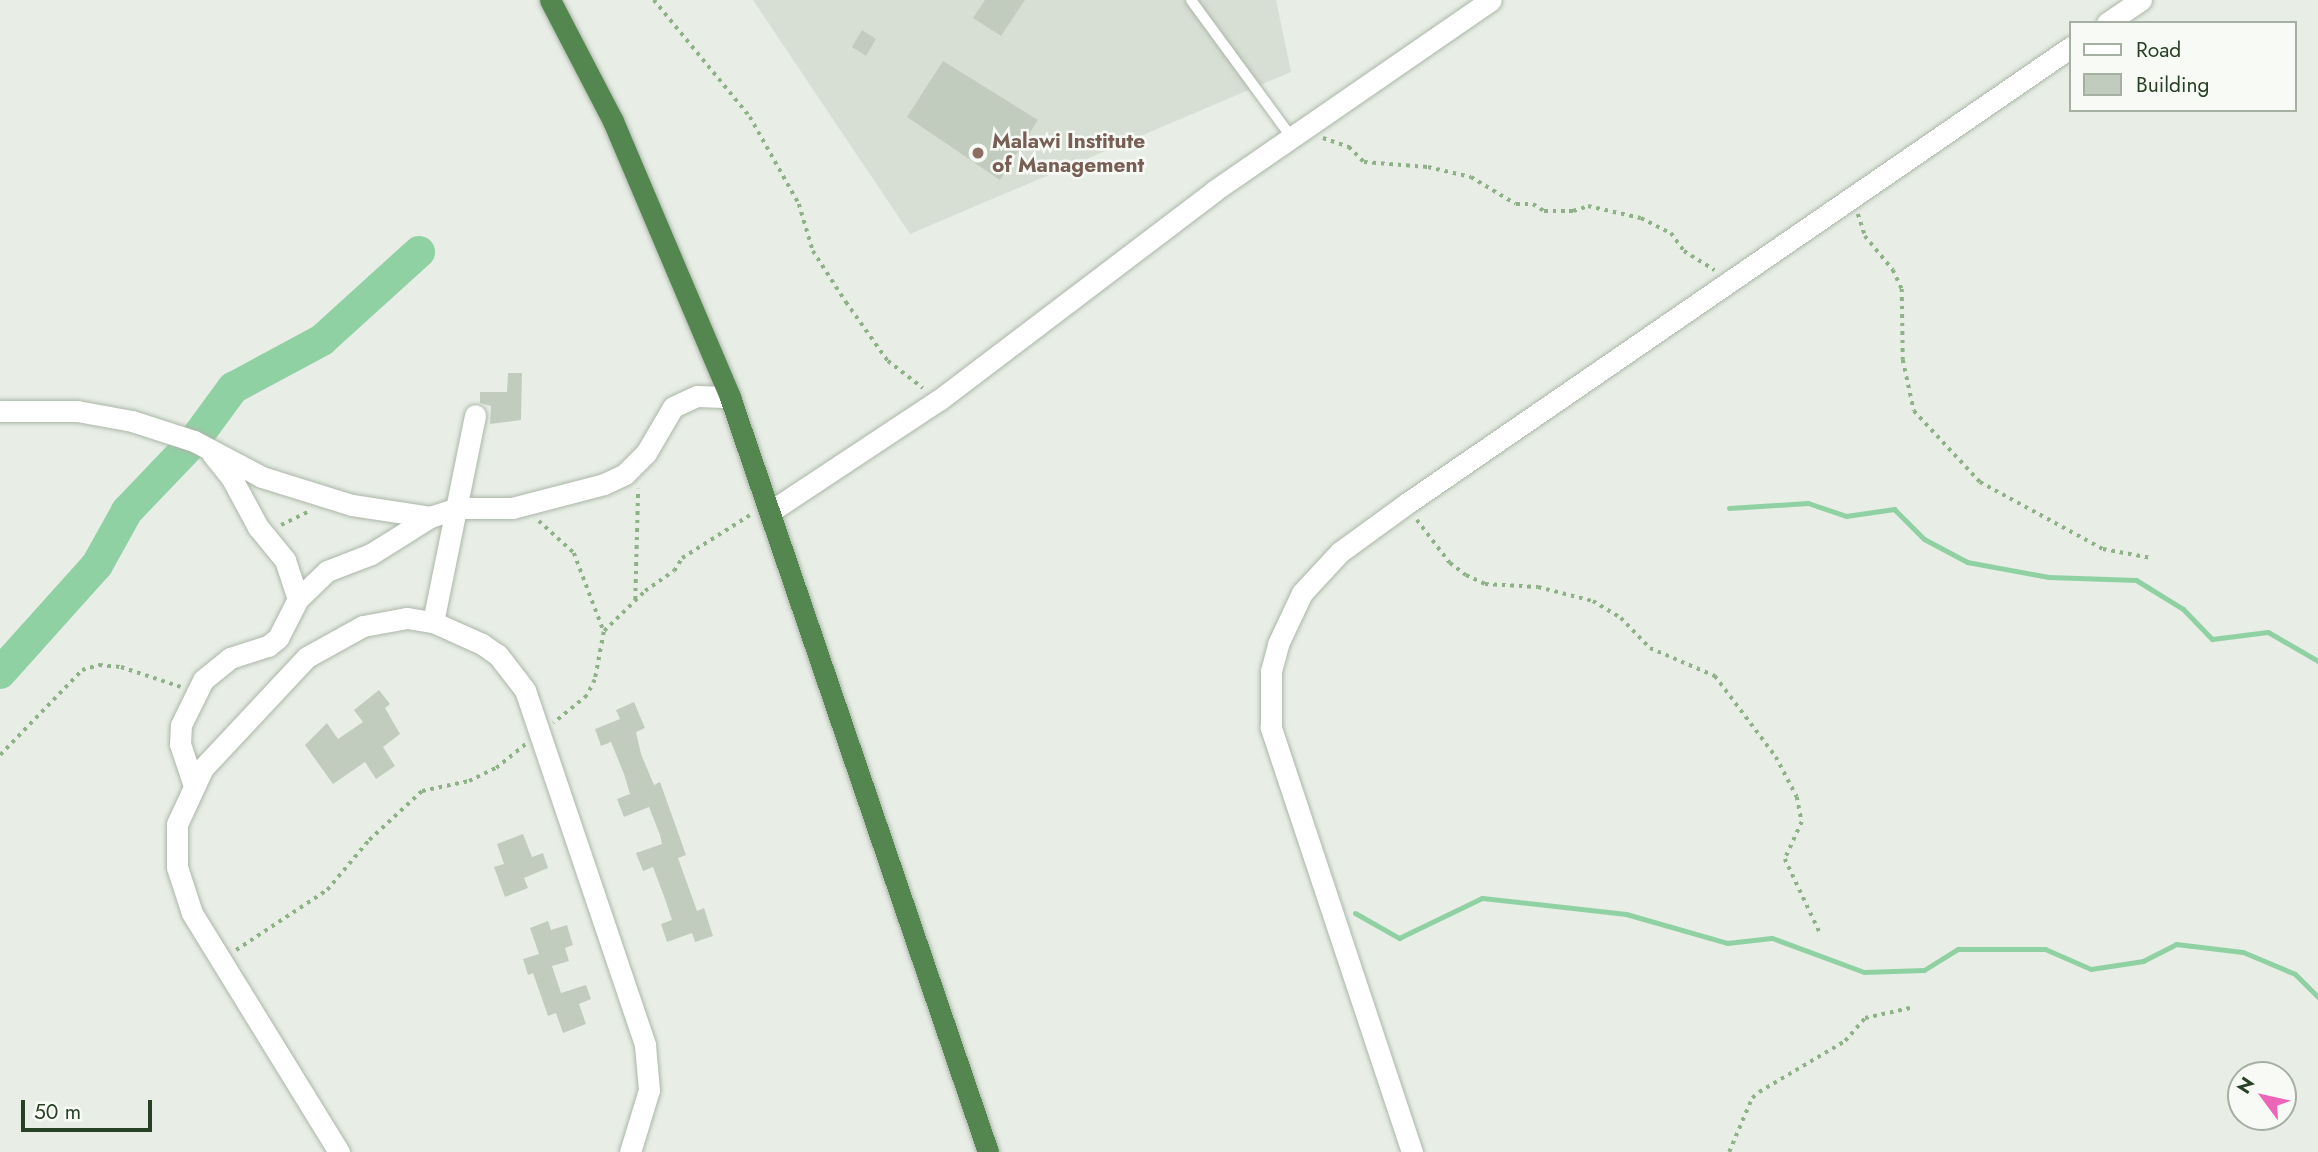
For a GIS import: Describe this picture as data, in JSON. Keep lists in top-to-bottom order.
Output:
{
  "places": ["Malawi Institute of Management"],
  "legend": ["Road", "Building"],
  "scale_bar": "50 m",
  "north": "top left"
}
